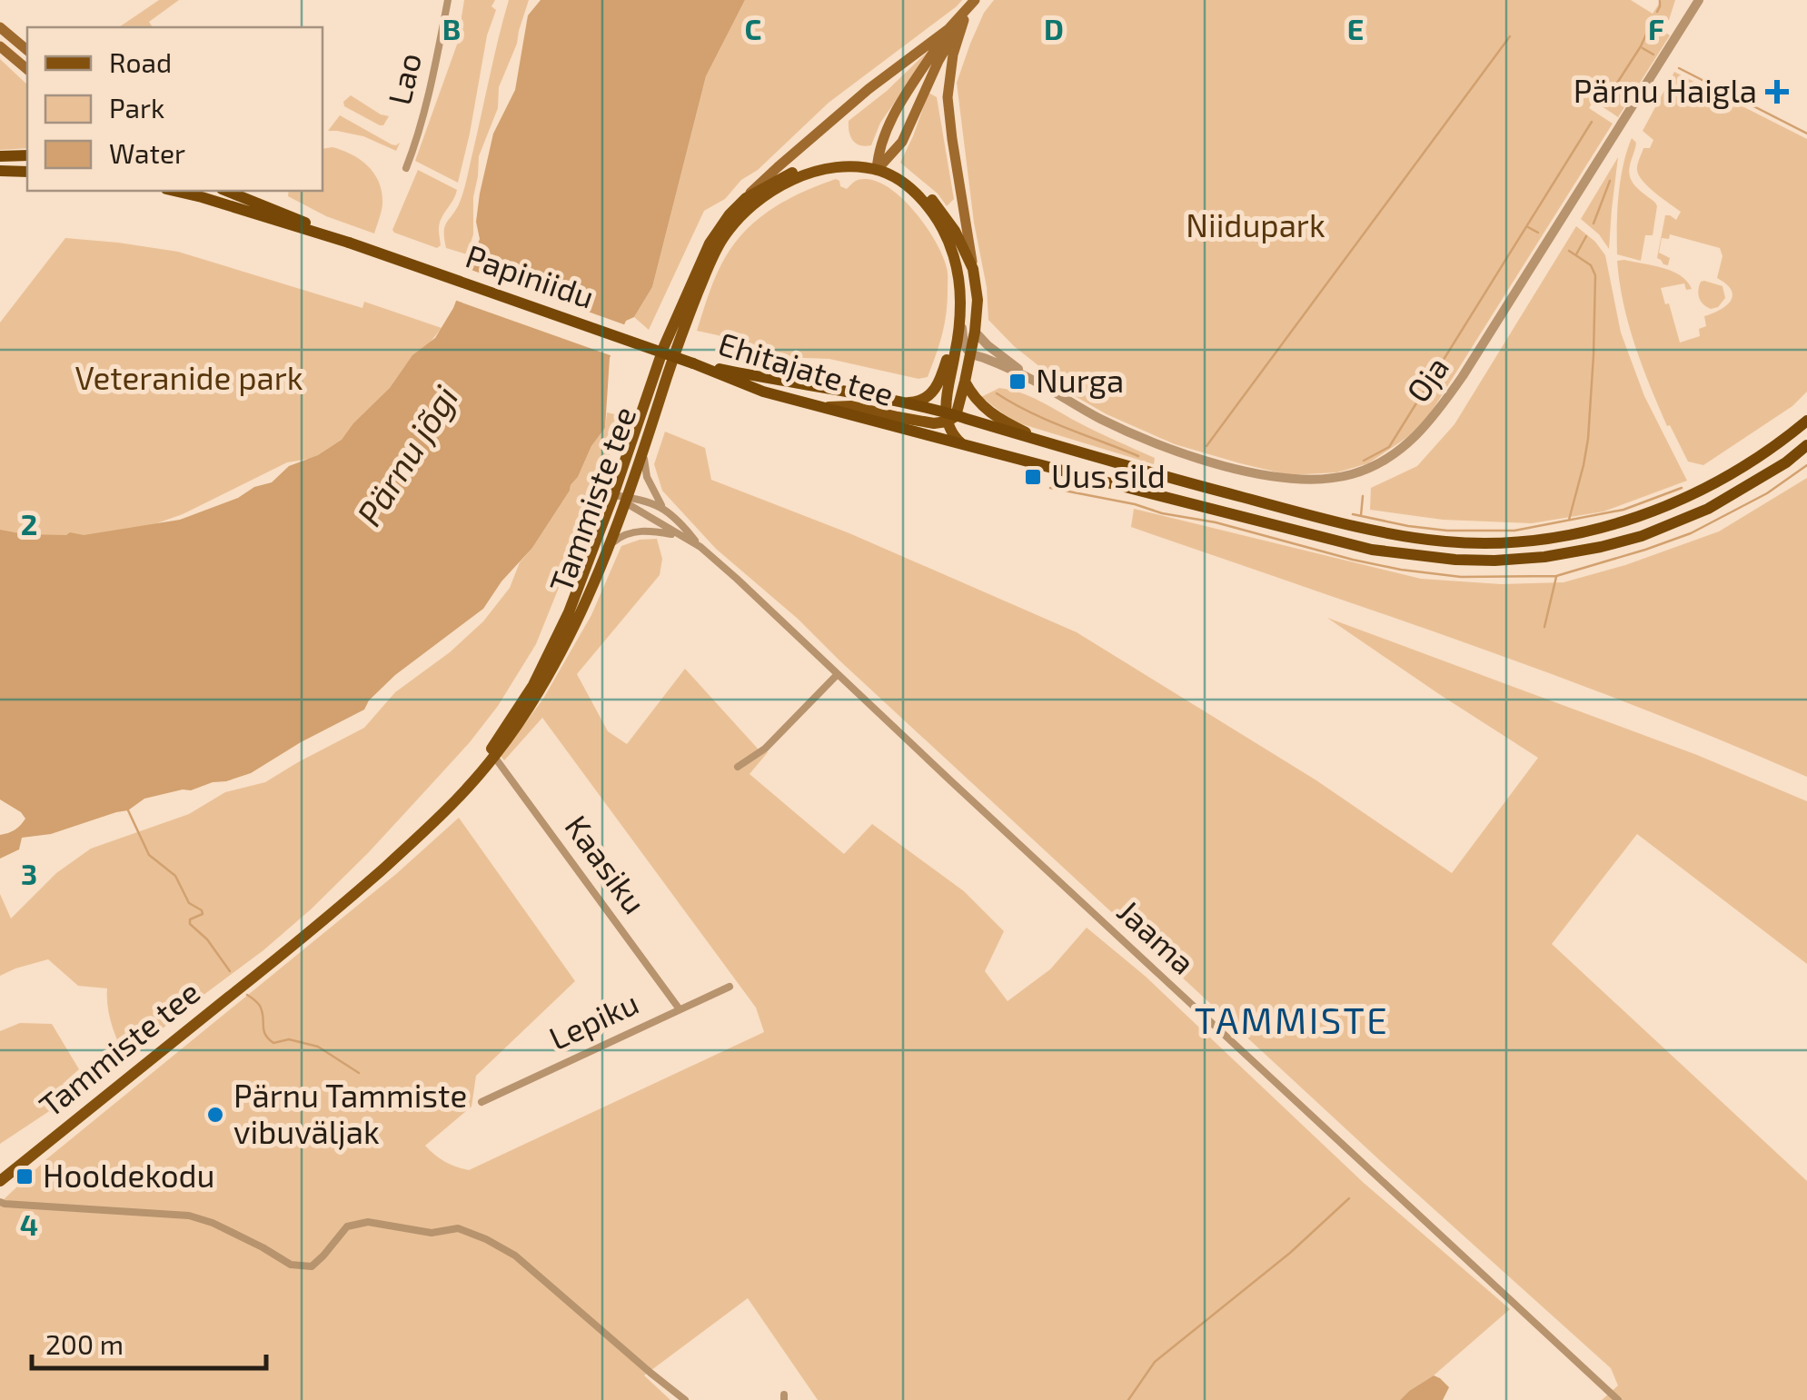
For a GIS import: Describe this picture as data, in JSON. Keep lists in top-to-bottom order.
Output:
{
  "streets": {
    "highway": ["Papiniidu", "Ehitajate tee"],
    "main road": ["Tammiste tee"],
    "street": [
      "Lao",
      "Oja",
      "Kaasiku",
      "Jaama",
      "Lepiku"
    ]
  },
  "crossings": [
    ["Papiniidu", "Ehitajate tee"],
    ["Tammiste tee", "Kaasiku"],
    ["Tammiste tee", "Jaama"],
    ["Kaasiku", "Lepiku"]
  ],
  "districts": ["TAMMISTE"],
  "water": ["Pärnu jõgi"],
  "parks": ["Niidupark", "Veteranide park"],
  "places": {
    "health": ["Pärnu Haigla"],
    "transit": ["Nurga", "Uus sild", "Hooldekodu"],
    "other": ["Pärnu Tammiste vibuväljak"]
  },
  "legend": ["Road", "Park", "Water"],
  "scale_bar": "200 m",
  "grid": {
    "columns": [
      "B",
      "C",
      "D",
      "E",
      "F"
    ],
    "rows": ["2", "3", "4"]
  }
}
